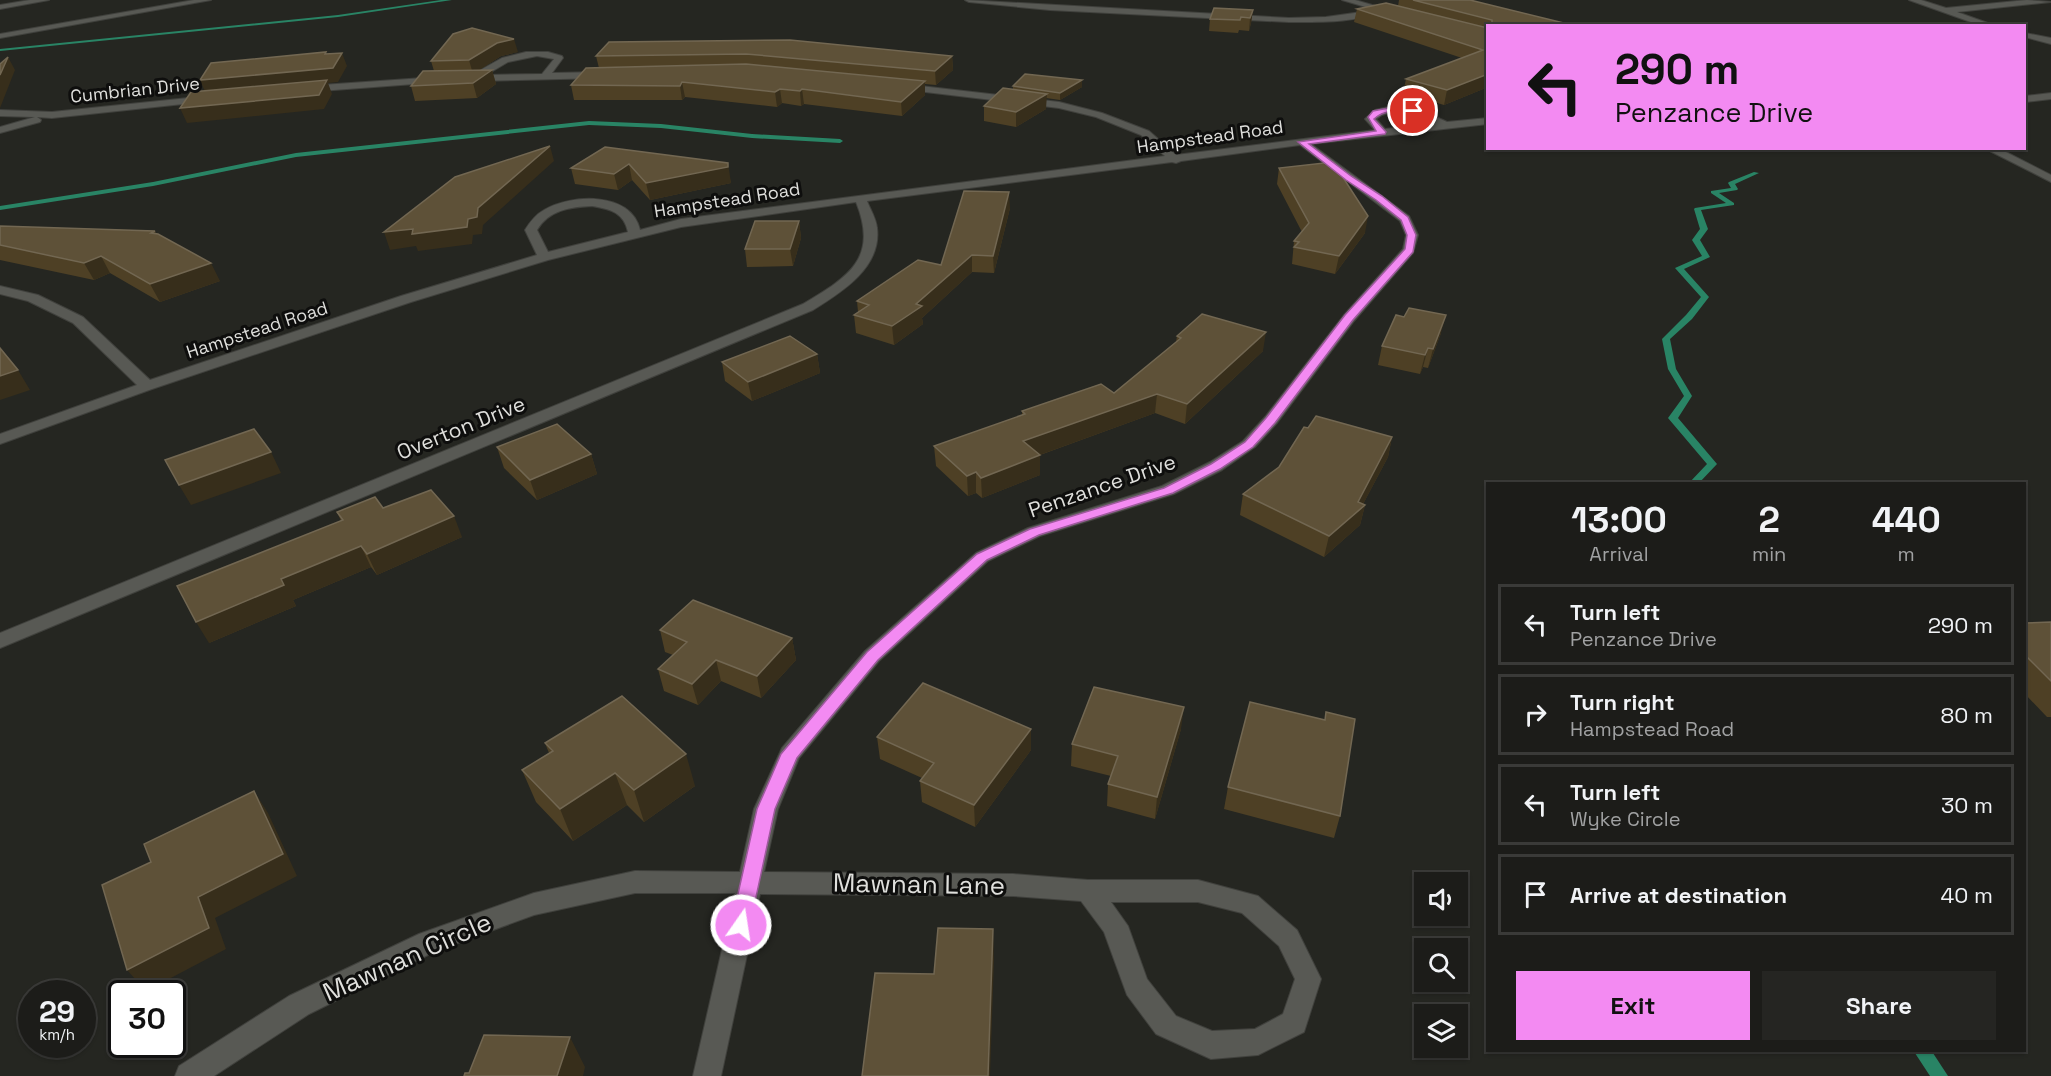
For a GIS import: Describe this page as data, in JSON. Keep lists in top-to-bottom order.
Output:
{
  "streets": {
    "street": [
      "Cumbrian Drive",
      "Hampstead Road",
      "Overton Drive",
      "Penzance Drive",
      "Mawnan Lane",
      "Mawnan Circle"
    ]
  },
  "crossings": [
    ["Hampstead Road", "Overton Drive"],
    ["Hampstead Road", "Penzance Drive"],
    ["Penzance Drive", "Mawnan Lane"],
    ["Penzance Drive", "Mawnan Circle"],
    ["Mawnan Lane", "Mawnan Circle"]
  ],
  "page": {
    "turn": ["290 m", "Penzance Drive"],
    "eta": [
      "13:00",
      "Arrival",
      "2",
      "min",
      "440",
      "m"
    ],
    "list": [
      {
        "name": "Turn left",
        "note": "Penzance Drive",
        "value": "290 m"
      },
      {
        "name": "Turn right",
        "note": "Hampstead Road",
        "value": "80 m"
      },
      {
        "name": "Turn left",
        "note": "Wyke Circle",
        "value": "30 m"
      },
      {
        "name": "Arrive at destination",
        "value": "40 m"
      }
    ],
    "buttons": ["Exit", "Share"],
    "speed": "29 km/h",
    "limit": "30"
  }
}
